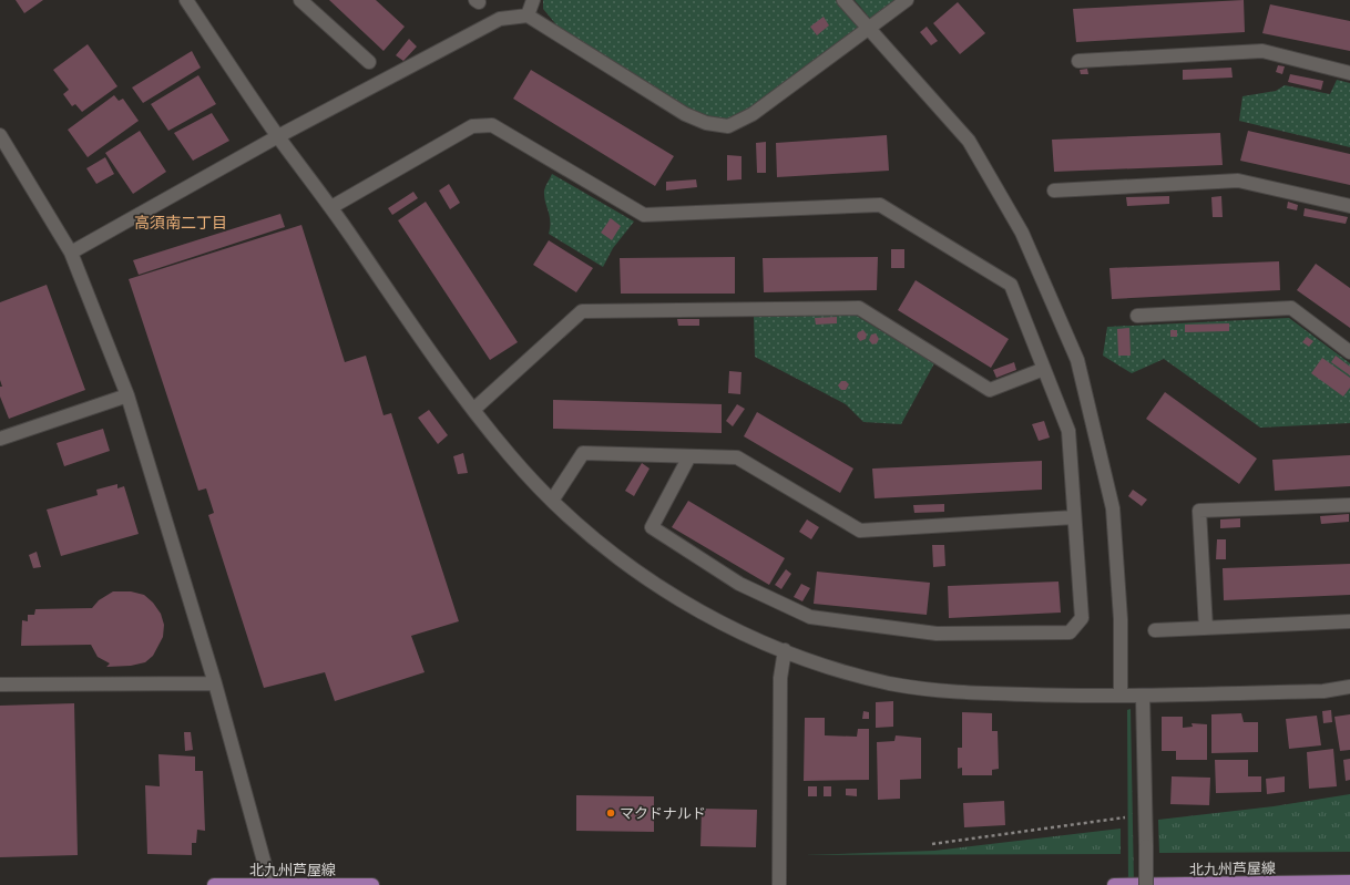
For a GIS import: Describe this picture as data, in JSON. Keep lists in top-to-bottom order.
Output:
{
  "streets": {
    "main road": ["北九州芦屋線"]
  },
  "districts": ["高須南二丁目"],
  "places": ["マクドナルド"]
}
